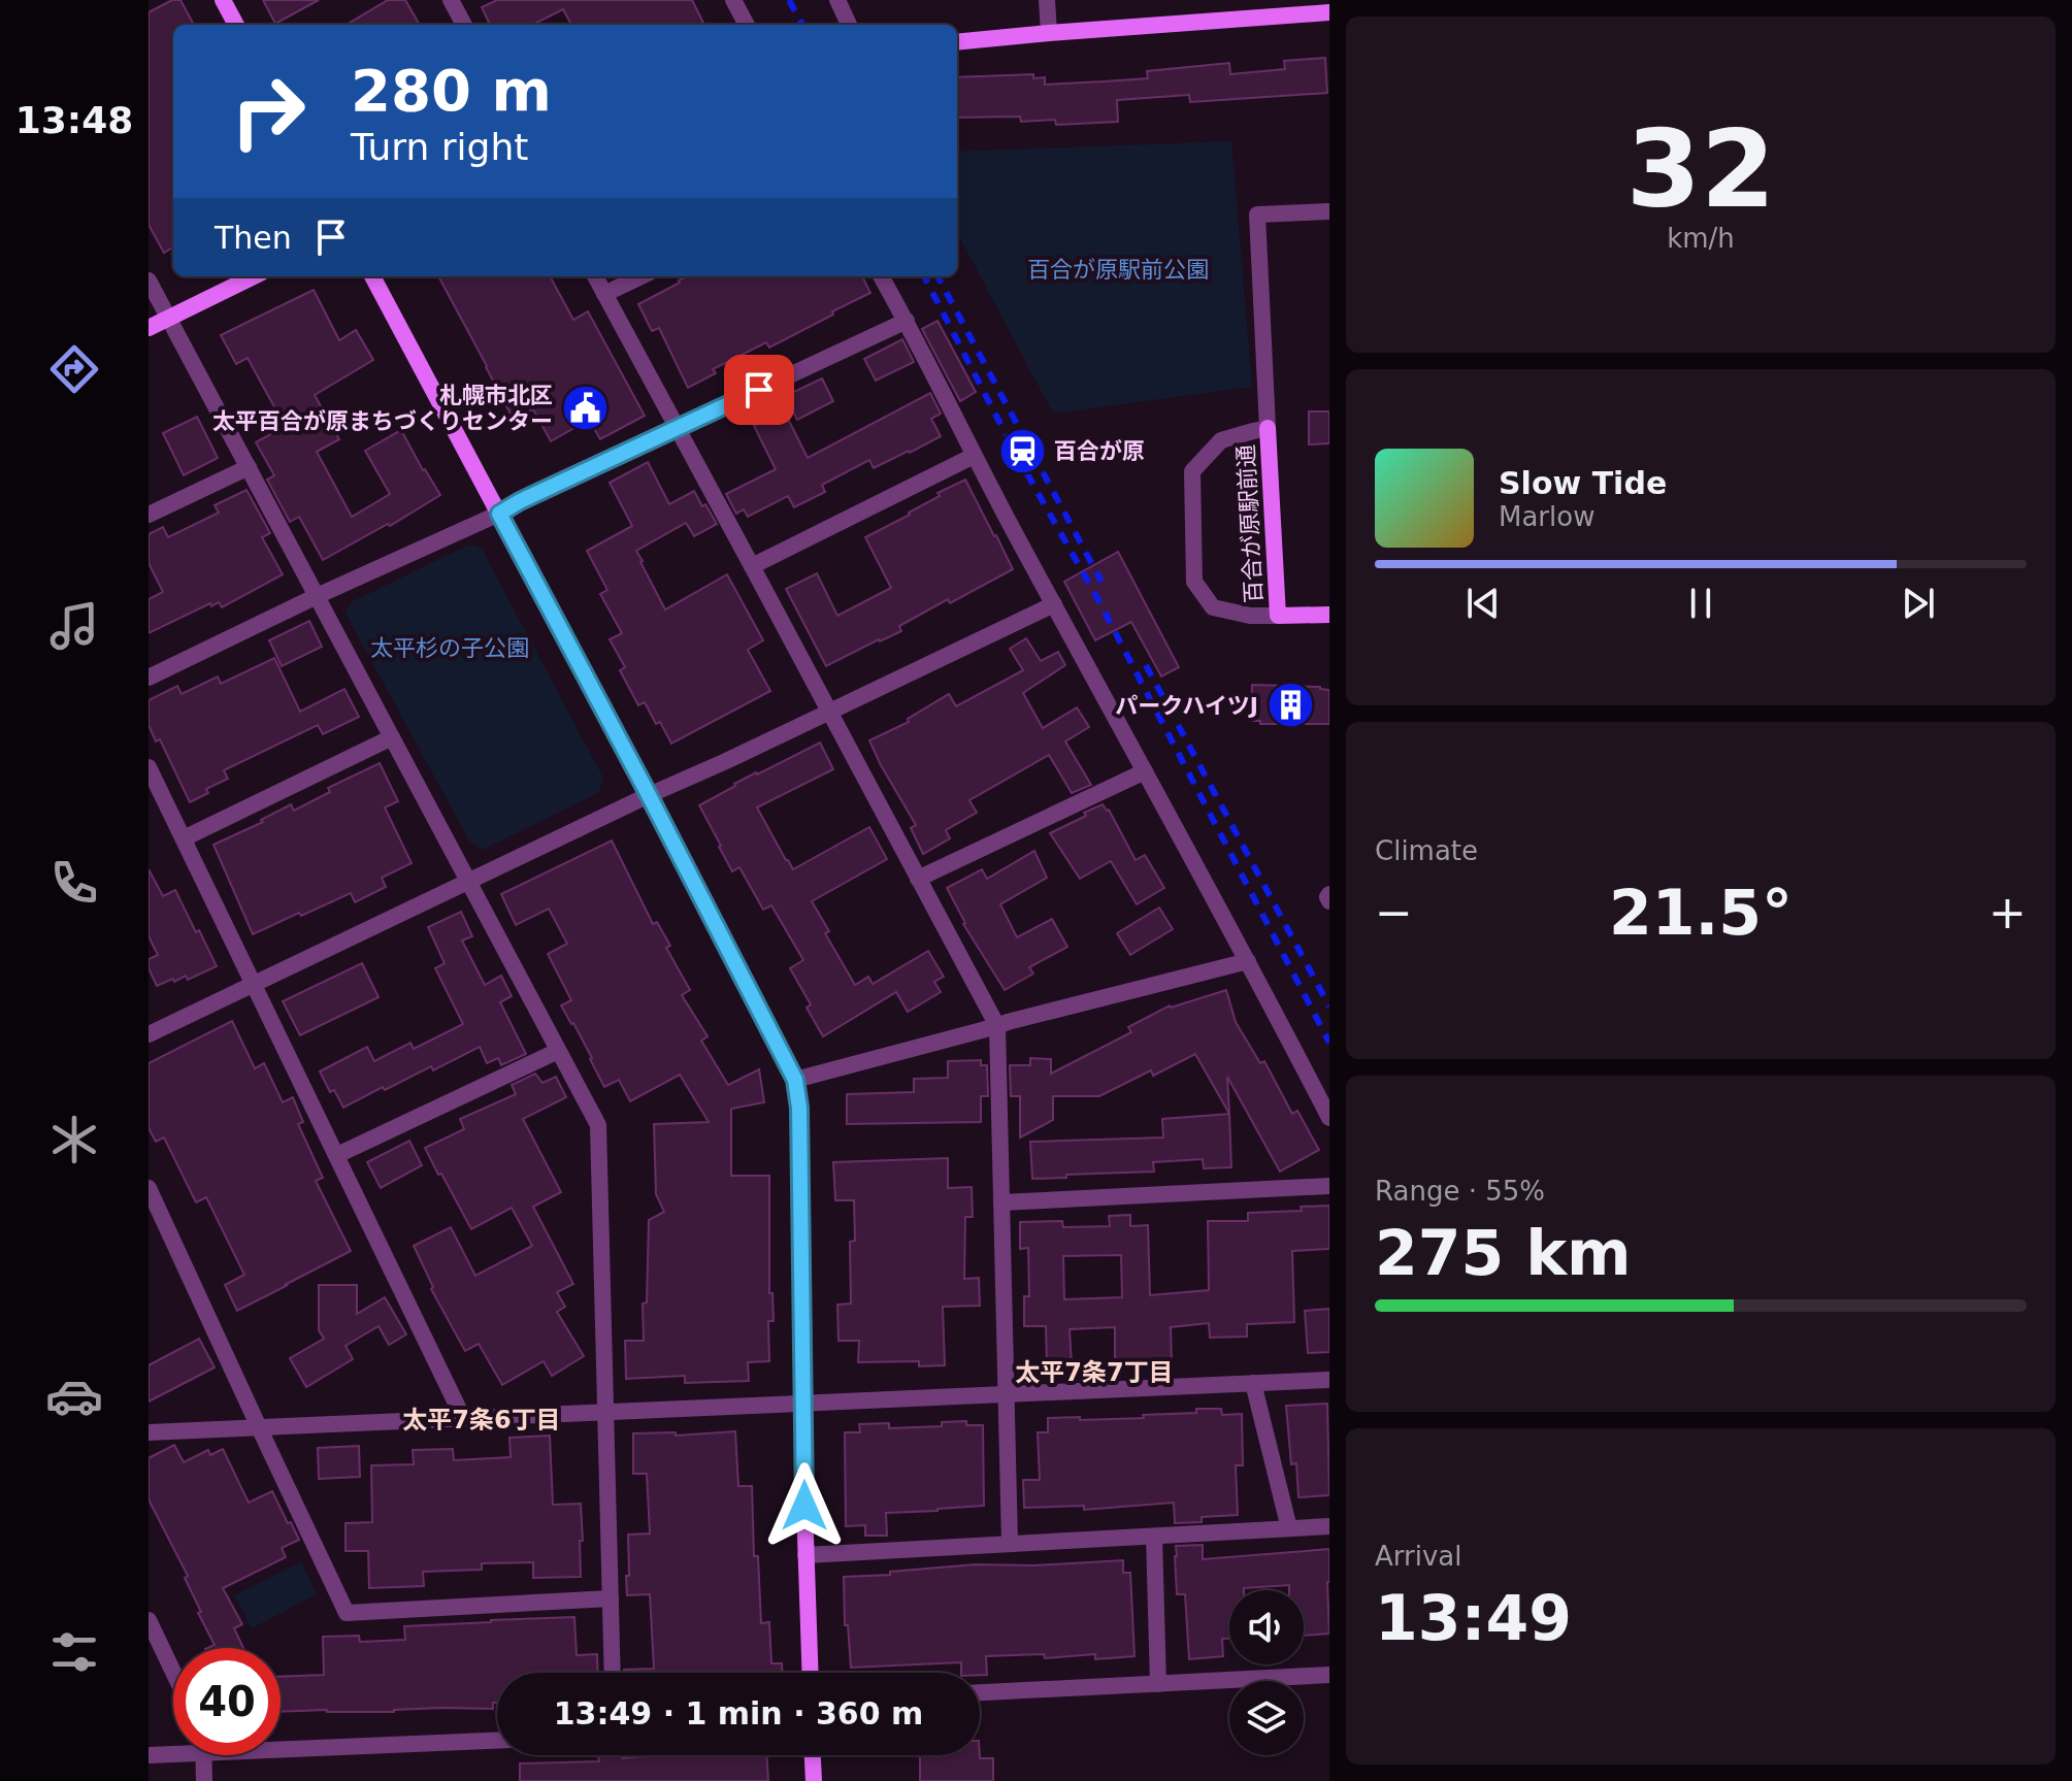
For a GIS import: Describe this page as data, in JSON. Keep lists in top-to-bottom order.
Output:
{
  "streets": {
    "street": ["百合が原駅前通"]
  },
  "districts": ["太平7条7丁目", "太平7条6丁目"],
  "parks": ["百合が原駅前公園", "太平杉の子公園"],
  "places": {
    "public building": ["札幌市北区 太平百合が原まちづくりセンター"],
    "station": ["百合が原"],
    "building": ["パークハイツJ"]
  },
  "page": {
    "tabs": "13:48",
    "tile": [
      ["32", "km/h"],
      "Climate",
      ["Range · 55%", "275 km"],
      ["Arrival", "13:49"]
    ],
    "turn": ["280 m", "Turn right"],
    "then": "Then",
    "song": ["Slow Tide", "Marlow"],
    "heat": ["−", "21.5°", "+"],
    "limit": "40",
    "trip": "13:49 · 1 min · 360 m"
  }
}
